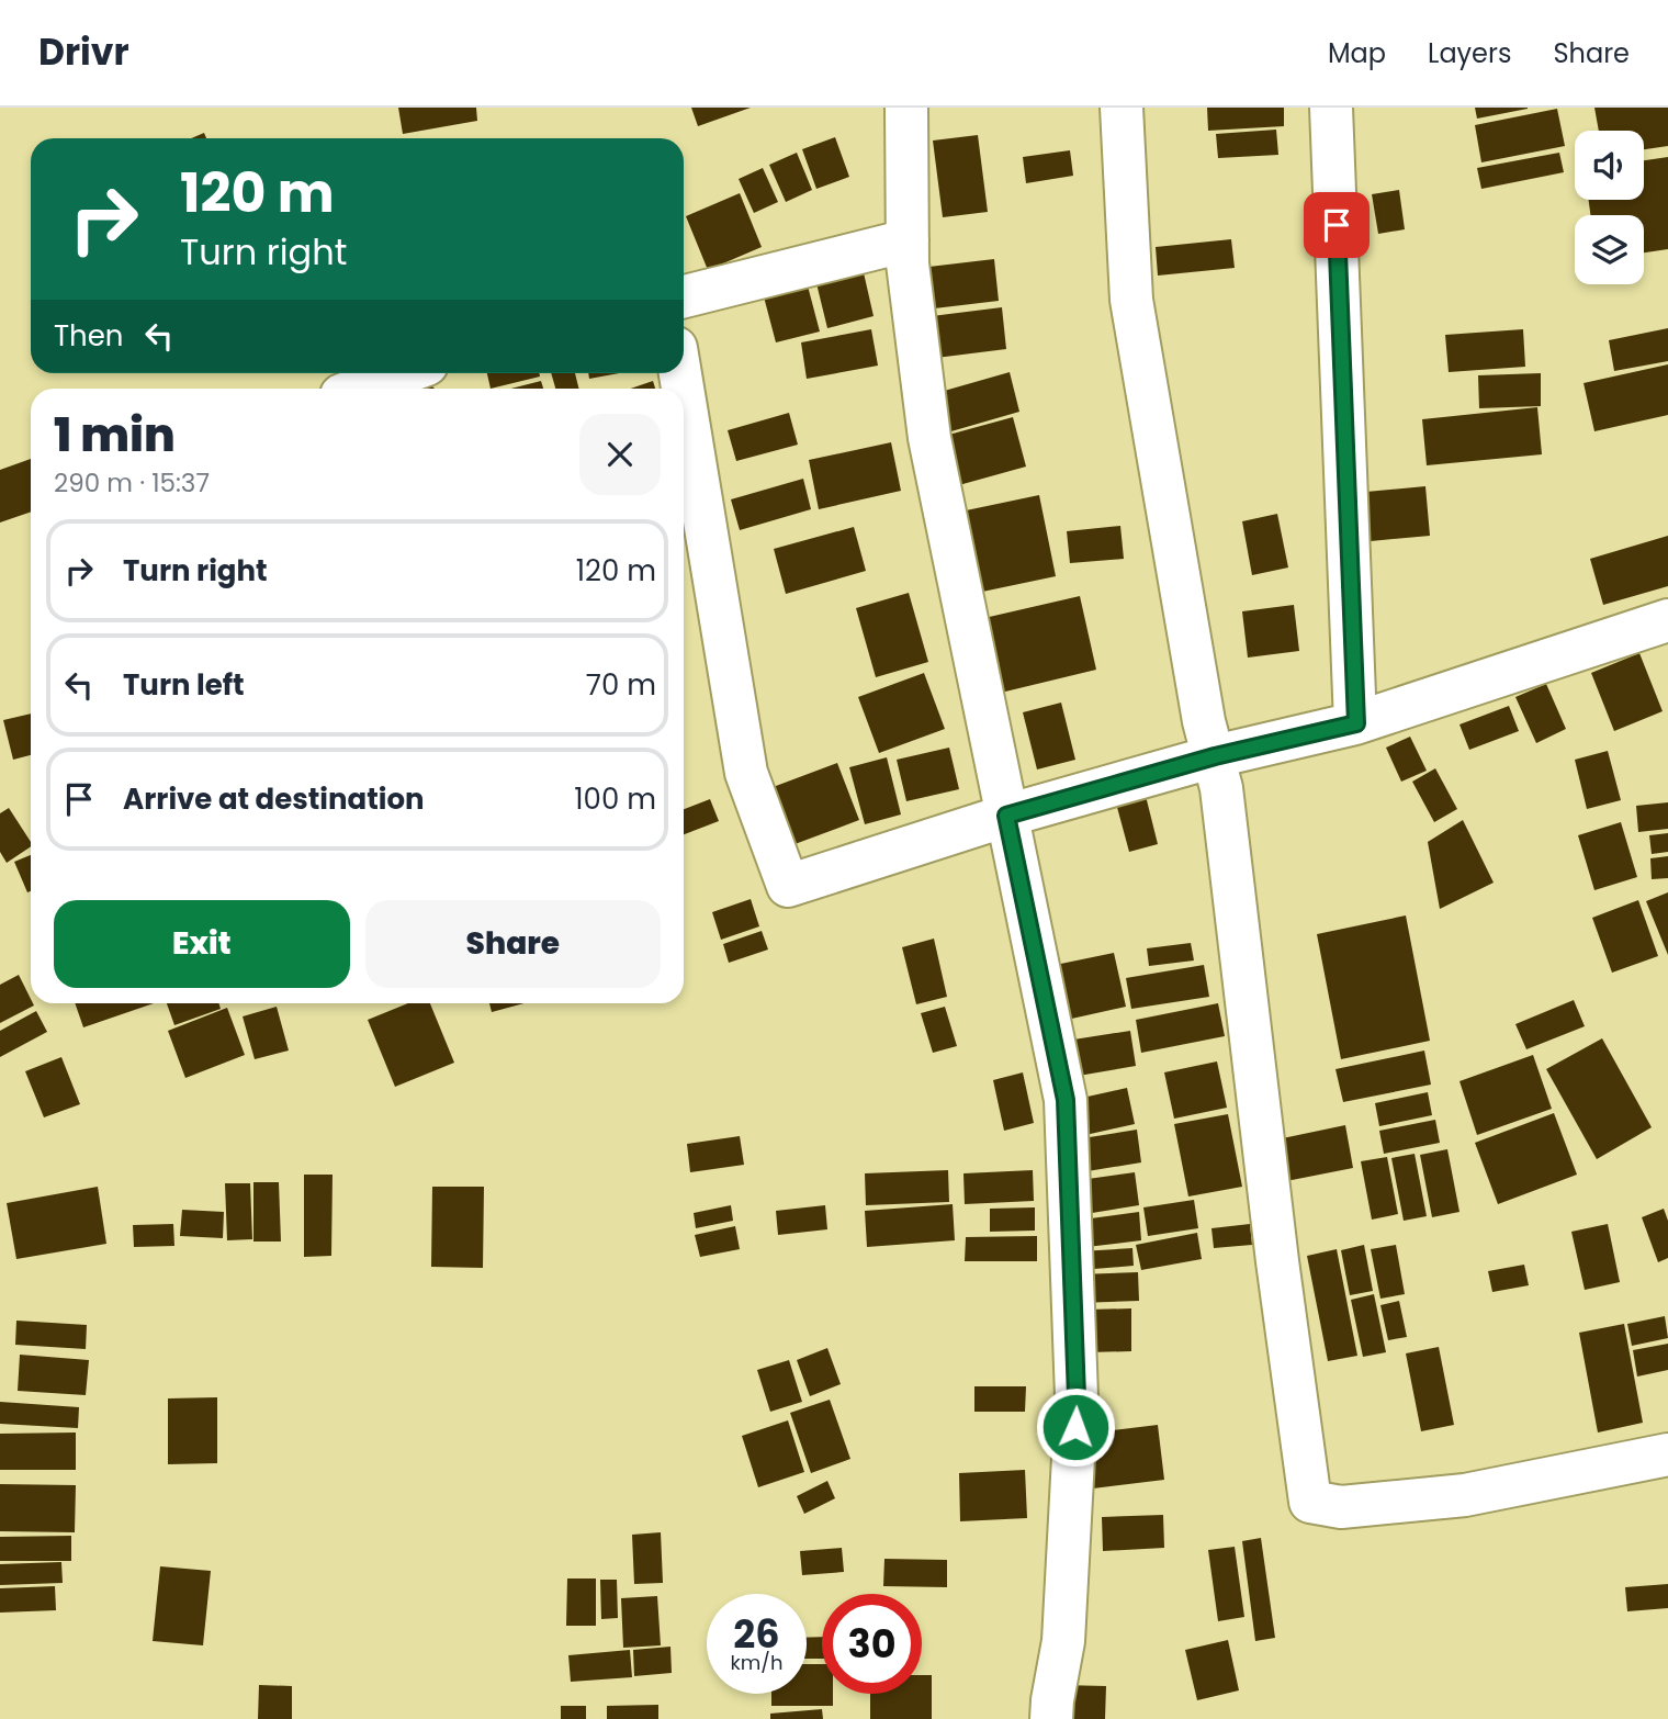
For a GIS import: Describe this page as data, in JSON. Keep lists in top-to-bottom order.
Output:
{
  "page": {
    "header": "Drivr",
    "nav": ["Map", "Layers", "Share"],
    "turn": ["120 m", "Turn right"],
    "then": "Then",
    "heading": ["1 min", "290 m · 15:37"],
    "list": [
      {
        "name": "Turn right",
        "value": "120 m"
      },
      {
        "name": "Turn left",
        "value": "70 m"
      },
      {
        "name": "Arrive at destination",
        "value": "100 m"
      }
    ],
    "buttons": ["Exit", "Share"],
    "speed": "26 km/h",
    "limit": "30"
  }
}
